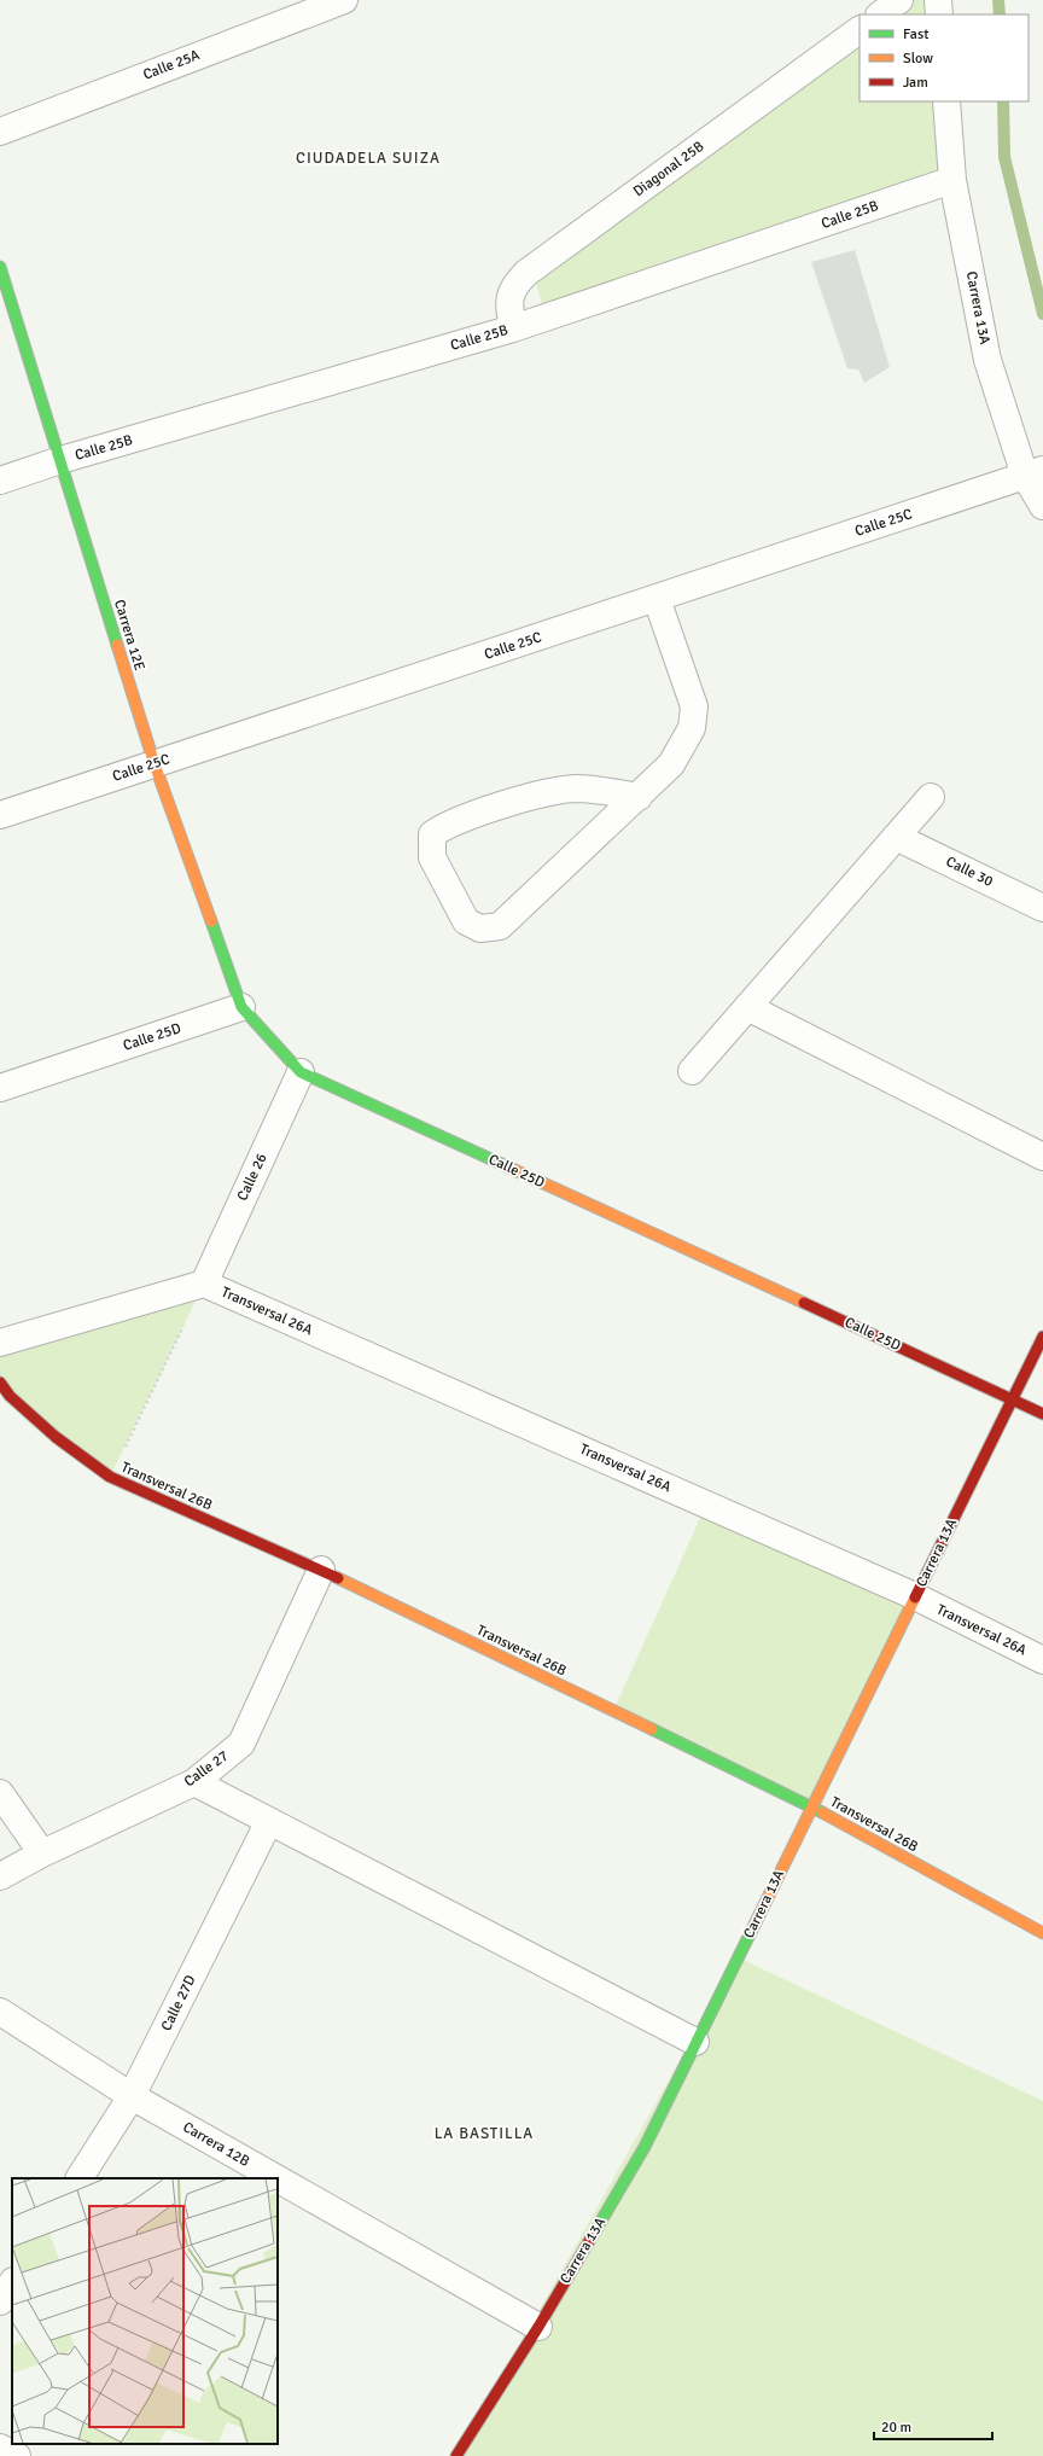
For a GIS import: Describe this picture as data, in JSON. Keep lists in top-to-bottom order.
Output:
{
  "streets": {
    "street": [
      "Calle 25A",
      "Diagonal 25B",
      "Calle 25B",
      "Carrera 13A",
      "Calle 25C",
      "Carrera 12E",
      "Calle 30",
      "Calle 25D",
      "Calle 26",
      "Transversal 26A",
      "Transversal 26B",
      "Calle 27",
      "Calle 27D",
      "Carrera 12B"
    ]
  },
  "crossings": [
    ["Diagonal 25B", "Calle 25B"],
    ["Calle 25B", "Carrera 13A"],
    ["Calle 25B", "Carrera 12E"],
    ["Carrera 13A", "Calle 25C"],
    ["Carrera 13A", "Calle 25D"],
    ["Carrera 13A", "Transversal 26A"],
    ["Carrera 13A", "Transversal 26B"],
    ["Carrera 13A", "Carrera 12B"],
    ["Calle 25C", "Carrera 12E"],
    ["Carrera 12E", "Calle 25D"],
    ["Calle 25D", "Calle 26"],
    ["Calle 26", "Transversal 26A"],
    ["Transversal 26B", "Calle 27"],
    ["Calle 27D", "Carrera 12B"]
  ],
  "districts": ["CIUDADELA SUIZA", "LA BASTILLA"],
  "legend": ["Fast", "Slow", "Jam"],
  "scale_bar": "20 m"
}
